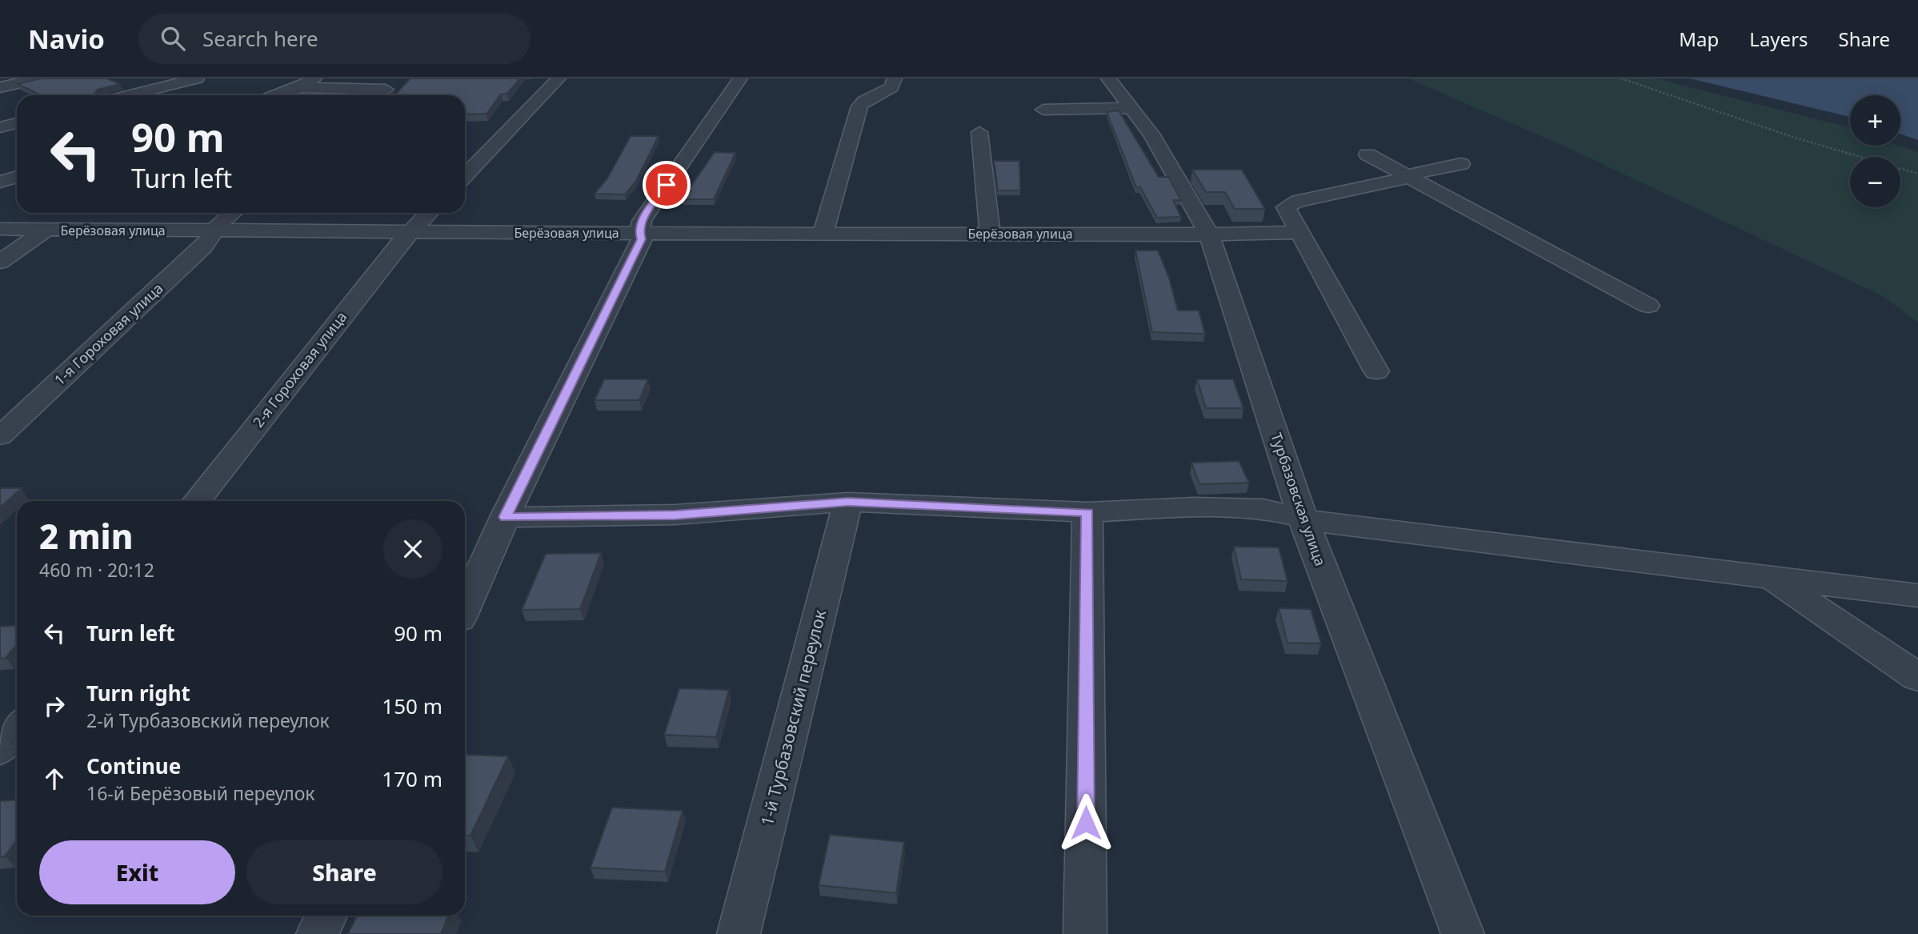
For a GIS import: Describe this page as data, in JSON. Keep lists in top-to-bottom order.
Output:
{
  "streets": {
    "street": [
      "Берёзовая улица",
      "1-я Гороховая улица",
      "2-я Гороховая улица",
      "Турбазовская улица",
      "1-й Турбазовский переулок"
    ]
  },
  "crossings": [
    ["Берёзовая улица", "1-я Гороховая улица"],
    ["Берёзовая улица", "2-я Гороховая улица"],
    ["Берёзовая улица", "Турбазовская улица"]
  ],
  "page": {
    "header": "Navio",
    "search": "Search here",
    "nav": ["Map", "Layers", "Share"],
    "map_buttons": ["+", "−"],
    "turn": ["90 m", "Turn left"],
    "heading": ["2 min", "460 m · 20:12"],
    "list": [
      {
        "name": "Turn left",
        "value": "90 m"
      },
      {
        "name": "Turn right",
        "note": "2-й Турбазовский переулок",
        "value": "150 m"
      },
      {
        "name": "Continue",
        "note": "16-й Берёзовый переулок",
        "value": "170 m"
      }
    ],
    "buttons": ["Exit", "Share"]
  }
}
